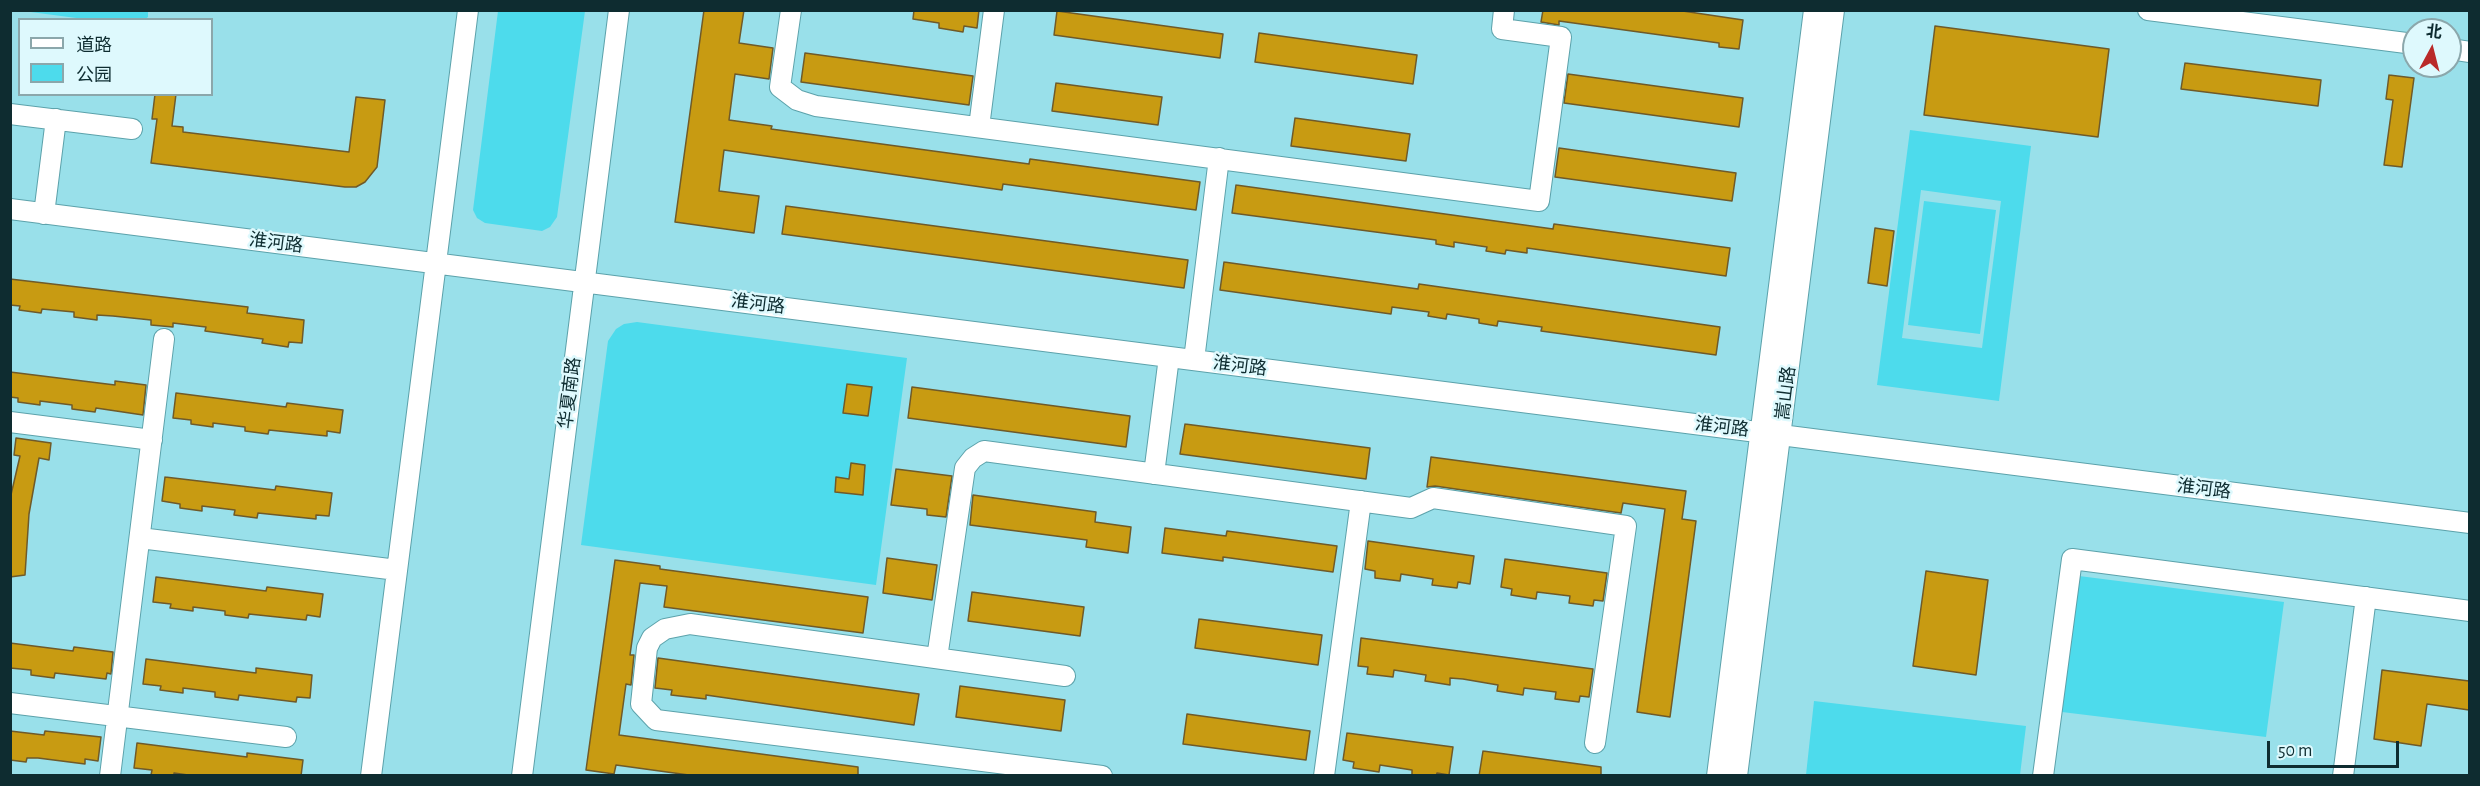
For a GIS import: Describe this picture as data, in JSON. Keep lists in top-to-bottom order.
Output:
{
  "streets": {
    "street": ["淮河路", "华夏南路", "嵩山路"]
  },
  "crossings": [
    ["淮河路", "华夏南路"],
    ["淮河路", "嵩山路"]
  ],
  "legend": ["道路", "公园"],
  "scale_bar": "50 m",
  "north": "top"
}
